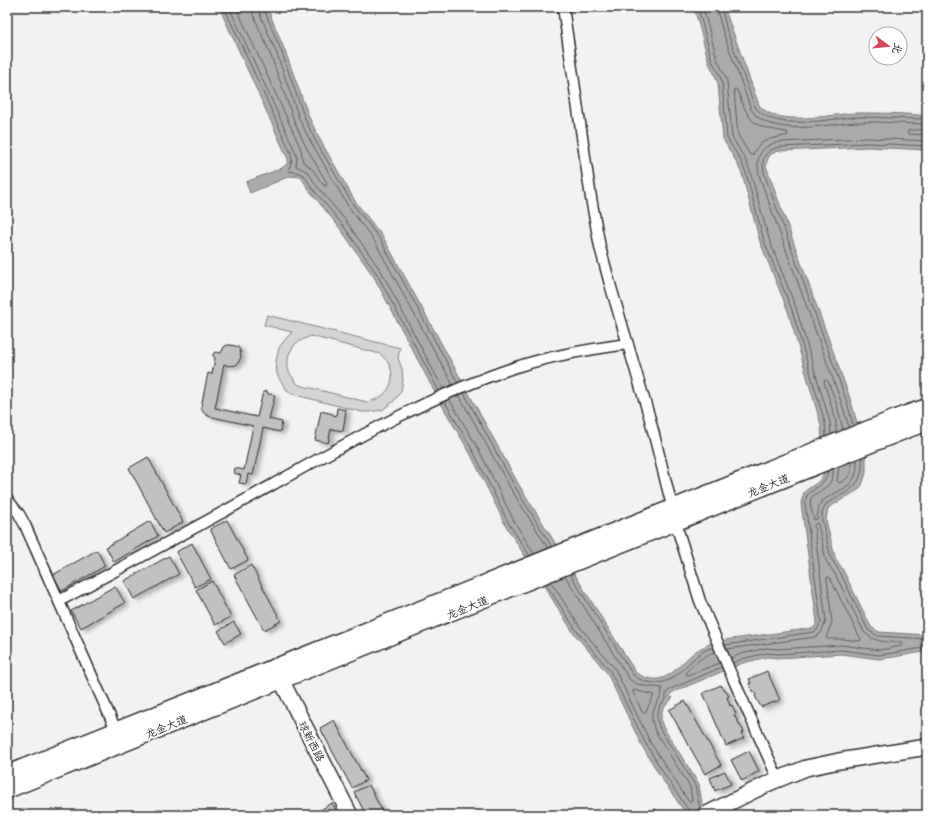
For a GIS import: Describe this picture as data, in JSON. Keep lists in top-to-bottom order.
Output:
{
  "streets": {
    "main road": ["龙金大道"],
    "street": ["球新西路"]
  },
  "crossings": [
    ["龙金大道", "球新西路"]
  ],
  "north": "right"
}
